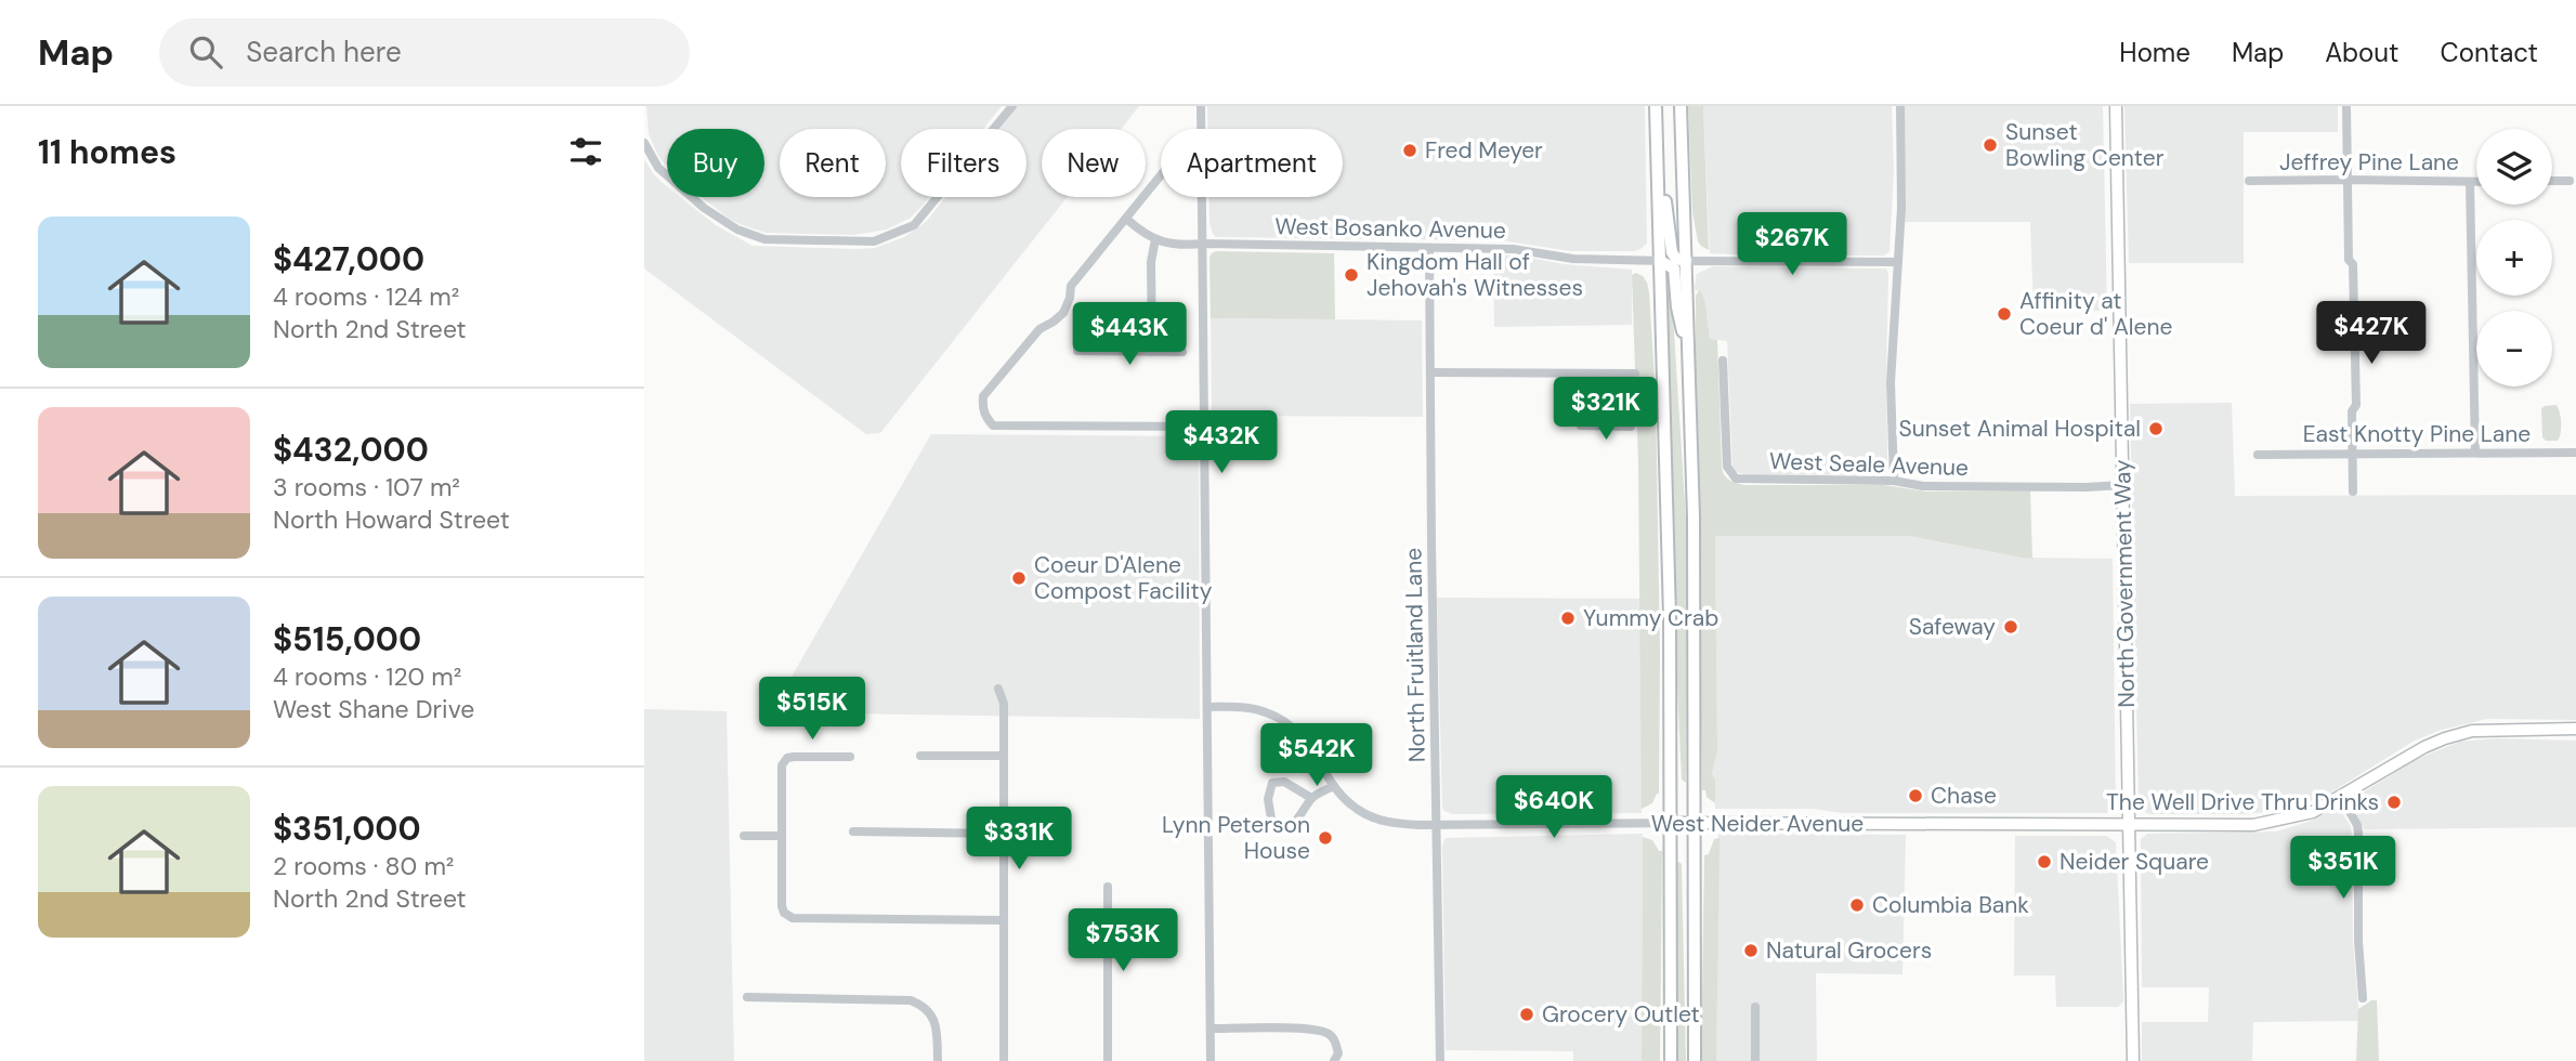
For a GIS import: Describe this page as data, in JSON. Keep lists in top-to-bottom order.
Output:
{
  "streets": {
    "main road": ["North Government Way", "West Neider Avenue"],
    "street": [
      "Jeffrey Pine Lane",
      "West Bosanko Avenue",
      "East Knotty Pine Lane",
      "West Seale Avenue",
      "North Fruitland Lane"
    ]
  },
  "crossings": [
    ["West Bosanko Avenue", "North Fruitland Lane"],
    ["West Seale Avenue", "North Government Way"],
    ["North Government Way", "West Neider Avenue"],
    ["North Fruitland Lane", "West Neider Avenue"]
  ],
  "places": [
    "Sunset Bowling Center",
    "Fred Meyer",
    "Kingdom Hall of Jehovah's Witnesses",
    "Affinity at Coeur d' Alene",
    "Sunset Animal Hospital",
    "Coeur D'Alene Compost Facility",
    "Yummy Crab",
    "Safeway",
    "Chase",
    "The Well Drive Thru Drinks",
    "Lynn Peterson House",
    "Neider Square",
    "Columbia Bank",
    "Natural Grocers",
    "Grocery Outlet"
  ],
  "page": {
    "header": "Map",
    "search": "Search here",
    "nav": [
      "Home",
      "Map",
      "About",
      "Contact"
    ],
    "heading": "11 homes",
    "map_buttons": ["+", "−"],
    "chip": [
      "Buy",
      "Rent",
      "Filters",
      "New",
      "Apartment"
    ],
    "list": [
      {
        "name": "$427,000",
        "note": "4 rooms · 124 m² · North 2nd Street"
      },
      {
        "name": "$432,000",
        "note": "3 rooms · 107 m² · North Howard Street"
      },
      {
        "name": "$515,000",
        "note": "4 rooms · 120 m² · West Shane Drive"
      },
      {
        "name": "$351,000",
        "note": "2 rooms · 80 m² · North 2nd Street"
      }
    ],
    "price": [
      "$267K",
      "$427K",
      "$443K",
      "$321K",
      "$432K",
      "$515K",
      "$542K",
      "$640K",
      "$331K",
      "$351K",
      "$753K"
    ]
  }
}
